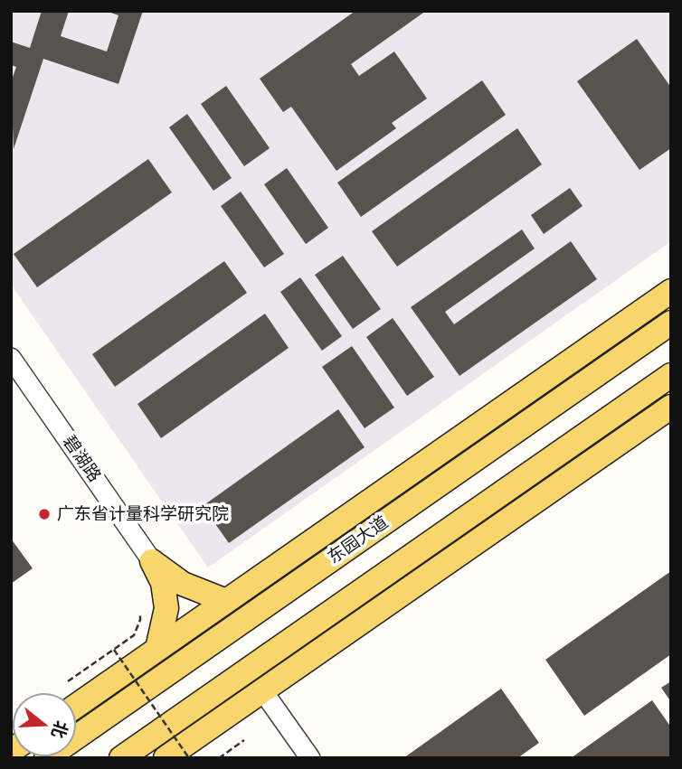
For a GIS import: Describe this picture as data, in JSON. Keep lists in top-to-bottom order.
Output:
{
  "streets": {
    "main road": ["东园大道"],
    "street": ["碧湖路"]
  },
  "places": ["广东省计量科学研究院"],
  "north": "right"
}
